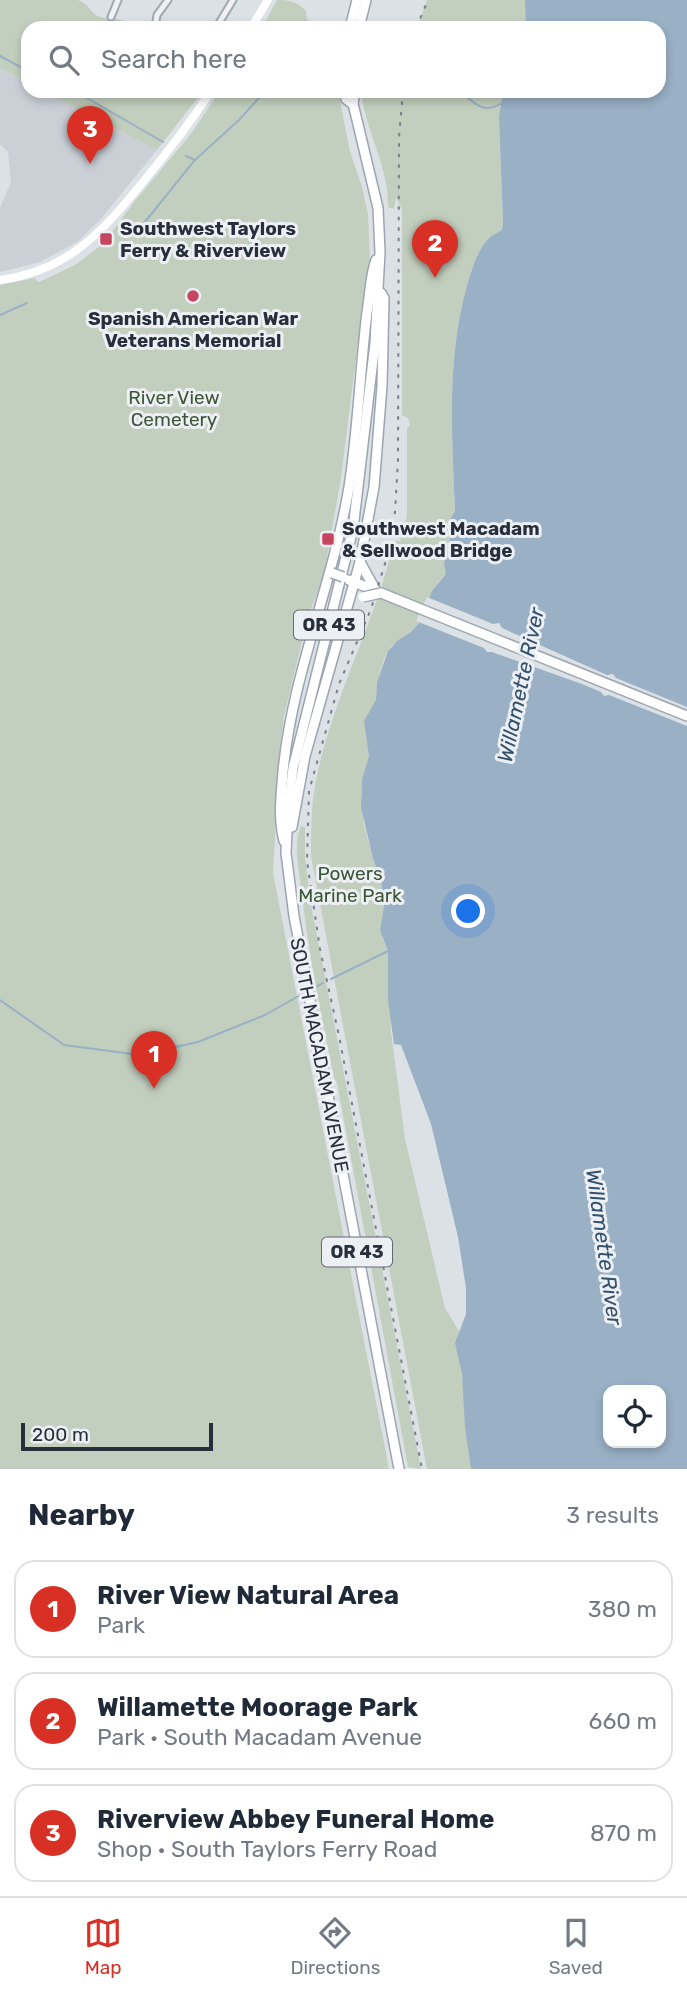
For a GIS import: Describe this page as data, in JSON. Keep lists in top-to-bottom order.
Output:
{
  "streets": {
    "main road": ["OR 43", "SOUTH MACADAM AVENUE"]
  },
  "water": ["Willamette River"],
  "parks": ["River View Cemetery", "Powers Marine Park"],
  "places": {
    "transit": ["Southwest Taylors Ferry & Riverview", "Southwest Macadam & Sellwood Bridge"],
    "other": ["Spanish American War Veterans Memorial"]
  },
  "scale_bar": "200 m",
  "page": {
    "search": "Search here",
    "pins": ["3", "2", "1"],
    "scale": "200 m",
    "heading": ["Nearby", "3 results"],
    "list": [
      {
        "mark": "1",
        "name": "River View Natural Area",
        "note": "Park",
        "value": "380 m"
      },
      {
        "mark": "2",
        "name": "Willamette Moorage Park",
        "note": "Park · South Macadam Avenue",
        "value": "660 m"
      },
      {
        "mark": "3",
        "name": "Riverview Abbey Funeral Home",
        "note": "Shop · South Taylors Ferry Road",
        "value": "870 m"
      }
    ],
    "nav": ["Map", "Directions", "Saved"]
  }
}
